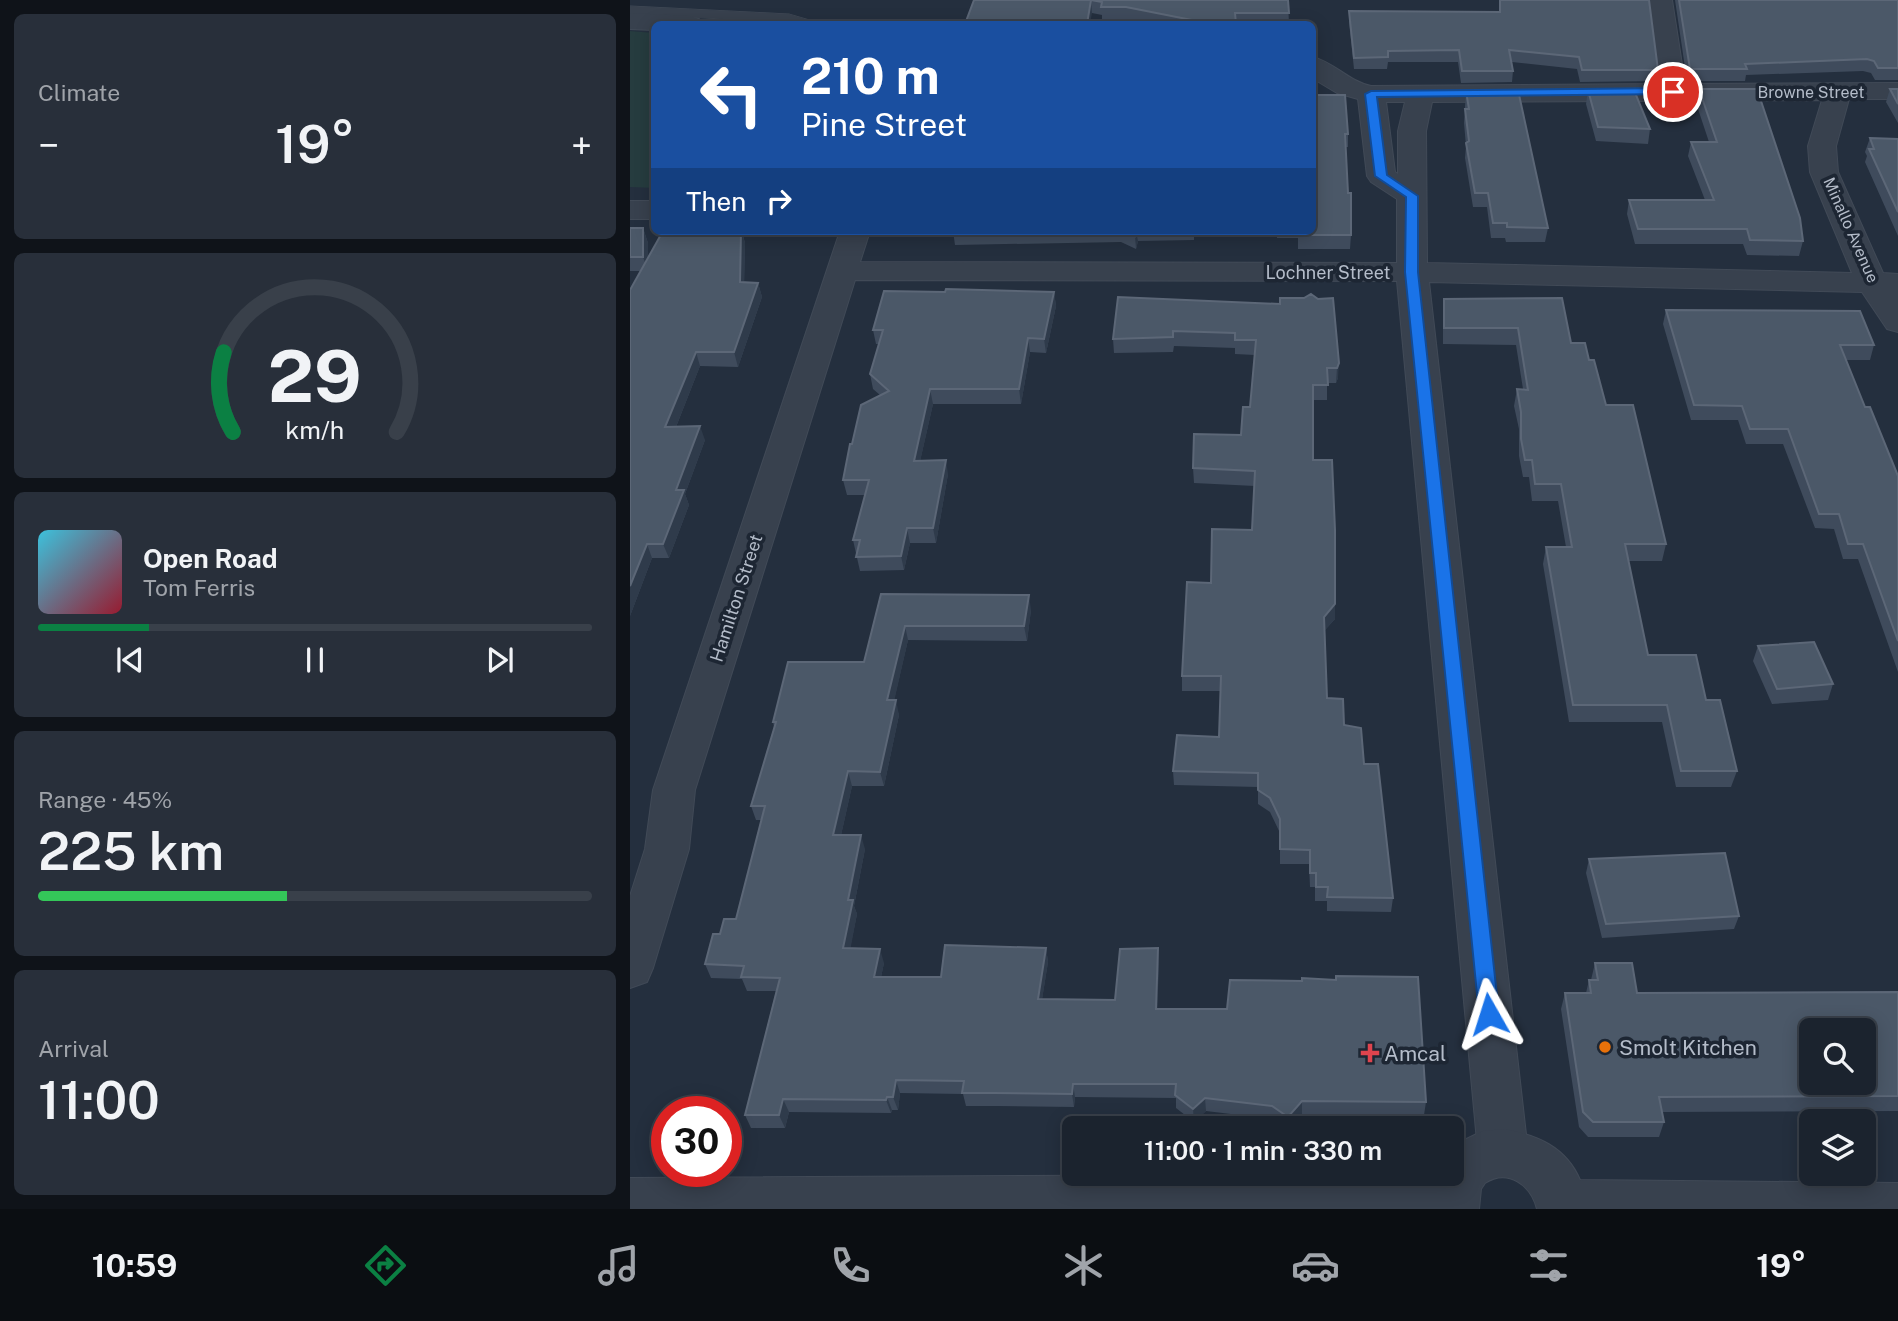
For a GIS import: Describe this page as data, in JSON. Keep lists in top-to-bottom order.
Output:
{
  "streets": {
    "street": [
      "Browne Street",
      "Minallo Avenue",
      "Lochner Street",
      "Hamilton Street"
    ]
  },
  "crossings": [
    ["Browne Street", "Minallo Avenue"],
    ["Minallo Avenue", "Lochner Street"],
    ["Lochner Street", "Hamilton Street"]
  ],
  "places": {
    "other": ["Smolt Kitchen"],
    "health": ["Amcal"]
  },
  "page": {
    "tile": [
      "Climate",
      ["Range · 45%", "225 km"],
      ["Arrival", "11:00"]
    ],
    "turn": ["210 m", "Pine Street"],
    "heat": ["−", "19°", "+"],
    "then": "Then",
    "song": ["Open Road", "Tom Ferris"],
    "limit": "30",
    "trip": "11:00 · 1 min · 330 m",
    "tabs": ["10:59", "19°"],
    "gauge": ["29", "km/h"]
  }
}
